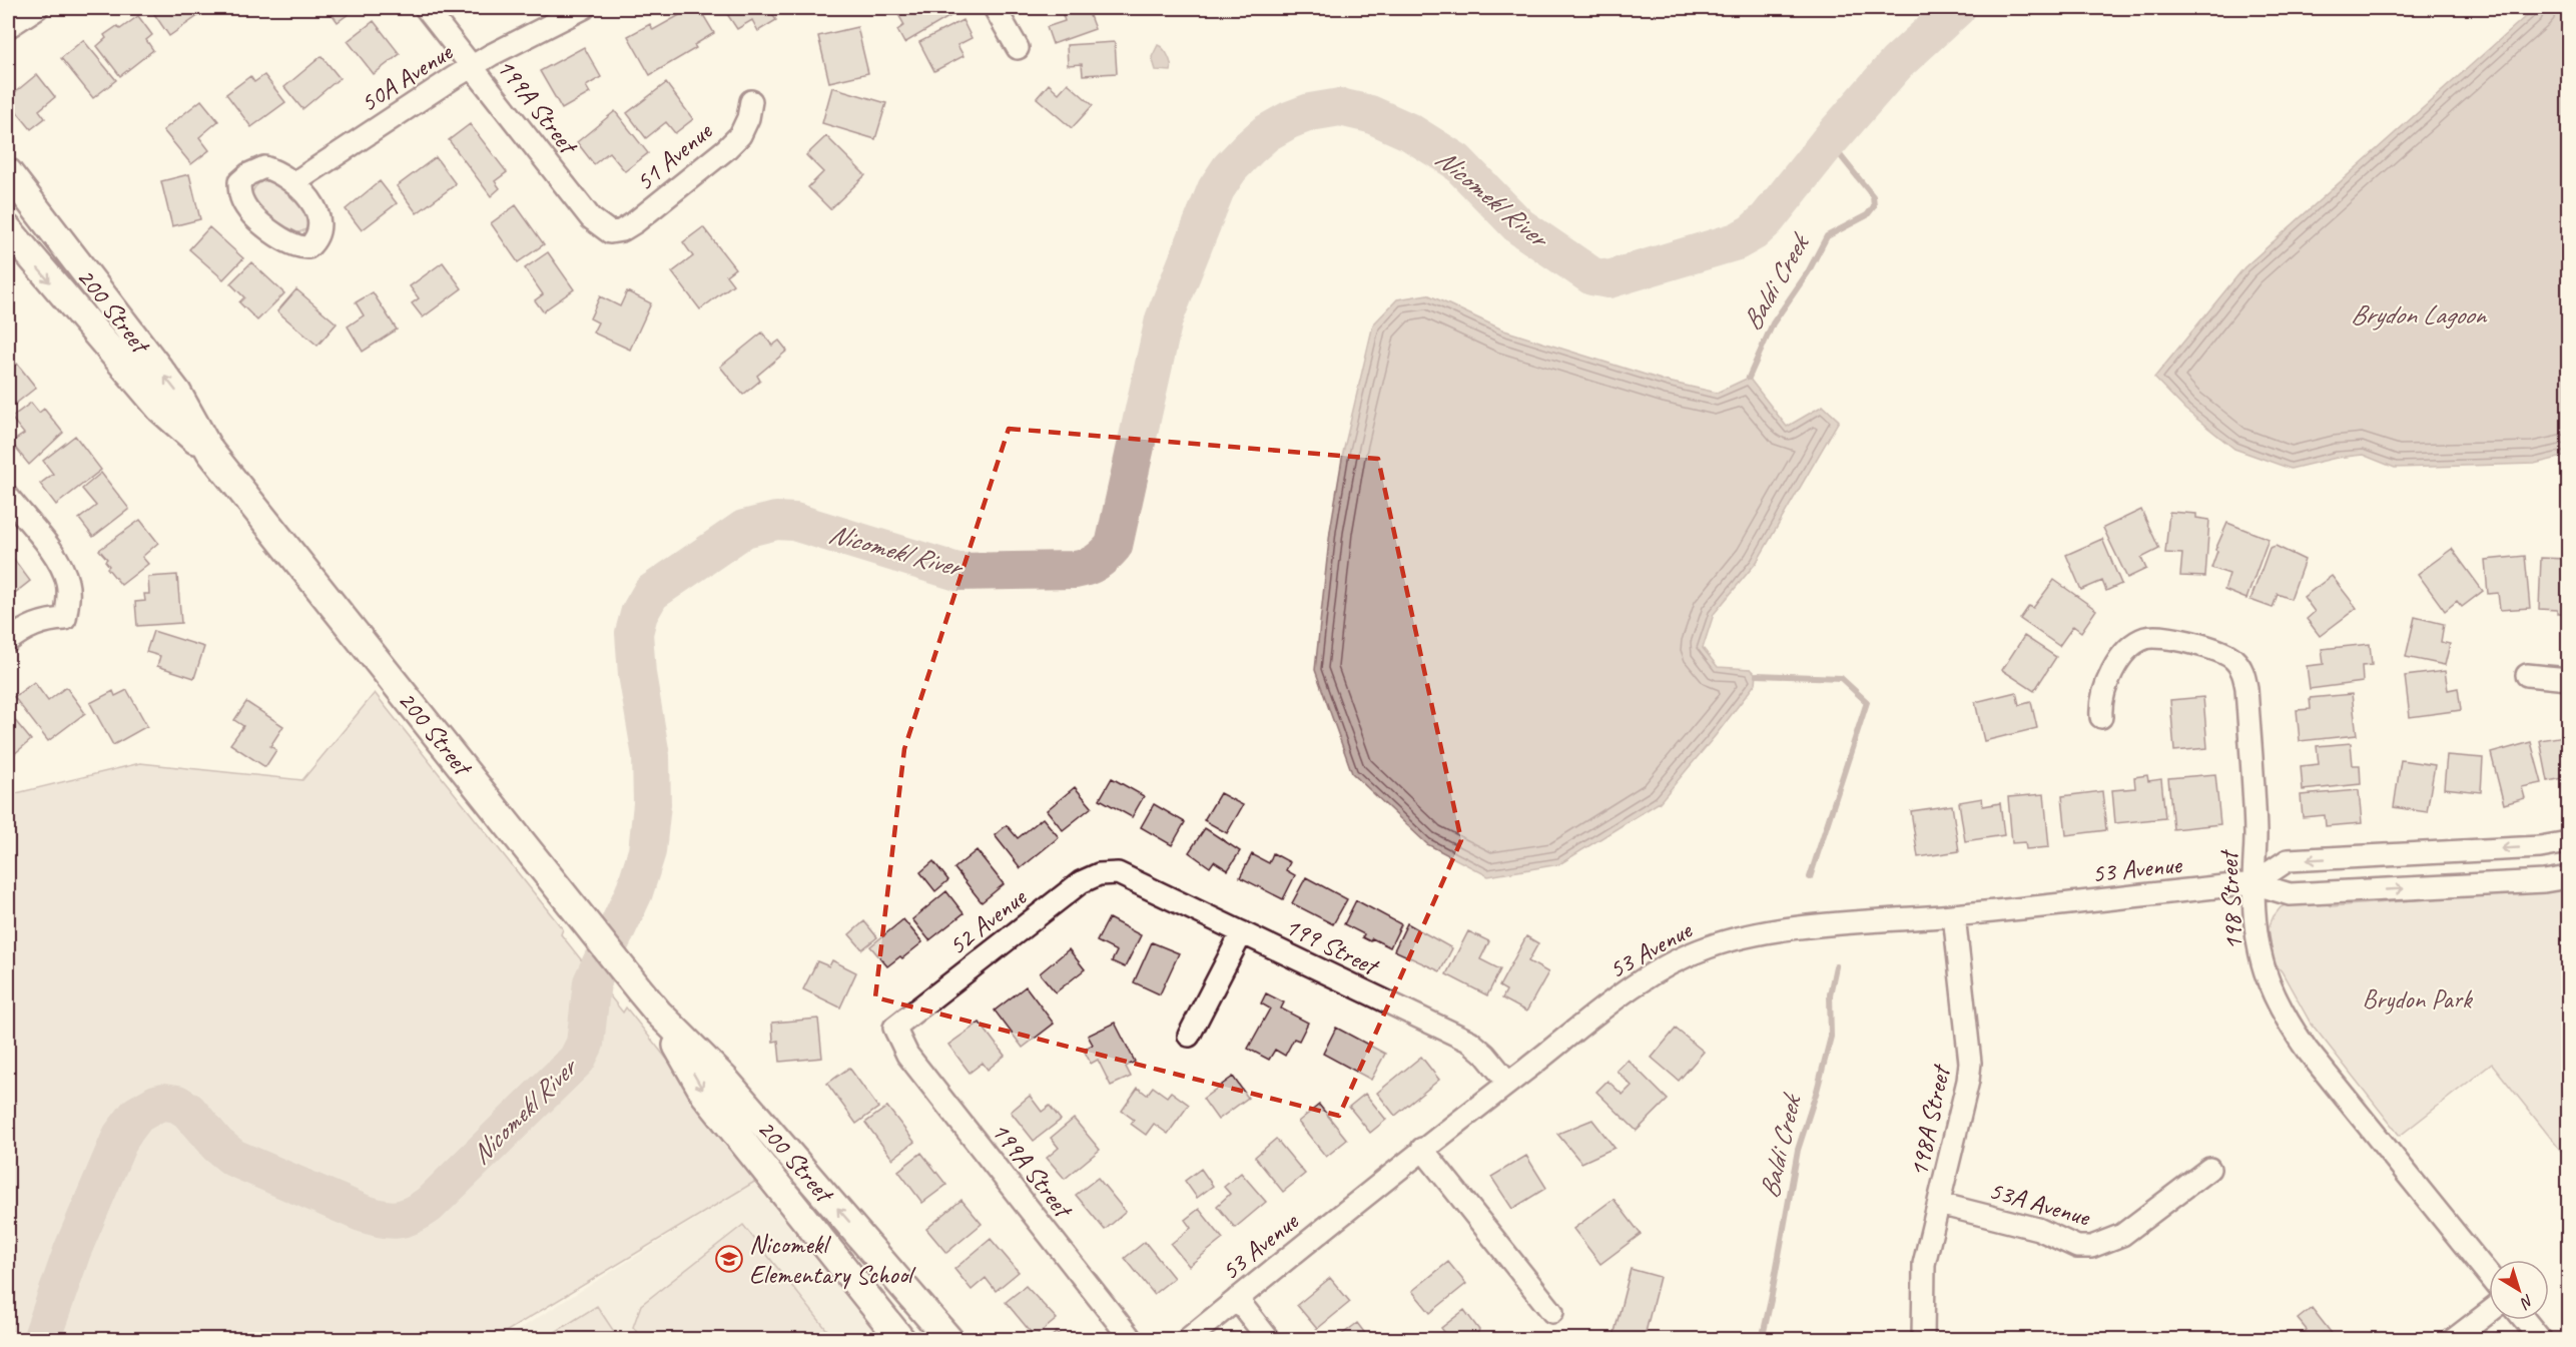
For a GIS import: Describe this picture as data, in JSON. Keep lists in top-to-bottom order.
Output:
{
  "streets": {
    "main road": ["200 Street"],
    "street": [
      "50A Avenue",
      "199A Street",
      "51 Avenue",
      "53 Avenue",
      "198 Street",
      "52 Avenue",
      "199 Street",
      "198A Street",
      "53A Avenue"
    ]
  },
  "crossings": [
    ["50A Avenue", "199A Street"],
    ["199A Street", "51 Avenue"],
    ["199A Street", "52 Avenue"],
    ["53 Avenue", "198 Street"],
    ["53 Avenue", "199 Street"],
    ["53 Avenue", "198A Street"],
    ["52 Avenue", "199 Street"],
    ["198A Street", "53A Avenue"]
  ],
  "water": ["Nicomekl River", "Baldi Creek", "Brydon Lagoon"],
  "parks": ["Brydon Park"],
  "places": {
    "school or university": ["Nicomekl Elementary School"]
  },
  "north": "bottom right"
}
